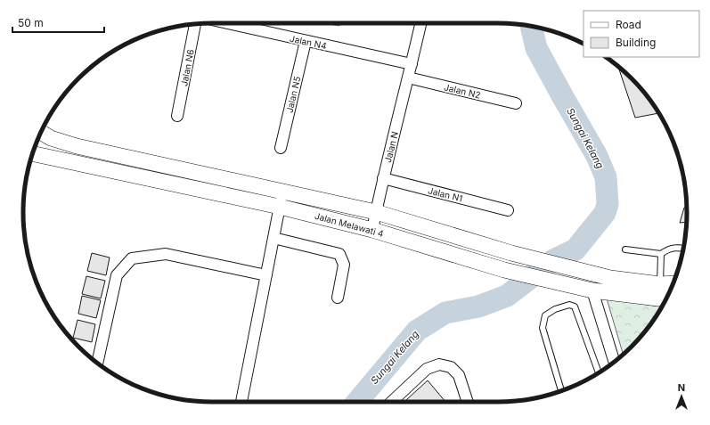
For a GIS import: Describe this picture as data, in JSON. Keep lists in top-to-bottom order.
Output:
{
  "streets": {
    "street": [
      "Jalan N4",
      "Jalan N6",
      "Jalan N2",
      "Jalan N5",
      "Jalan N",
      "Jalan N1",
      "Jalan Melawati 4"
    ]
  },
  "crossings": [
    ["Jalan N4", "Jalan N5"],
    ["Jalan N4", "Jalan N"],
    ["Jalan N2", "Jalan N"],
    ["Jalan N", "Jalan N1"],
    ["Jalan N", "Jalan Melawati 4"]
  ],
  "water": ["Sungai Kelang"],
  "legend": ["Road", "Building"],
  "scale_bar": "50 m",
  "north": "top"
}
